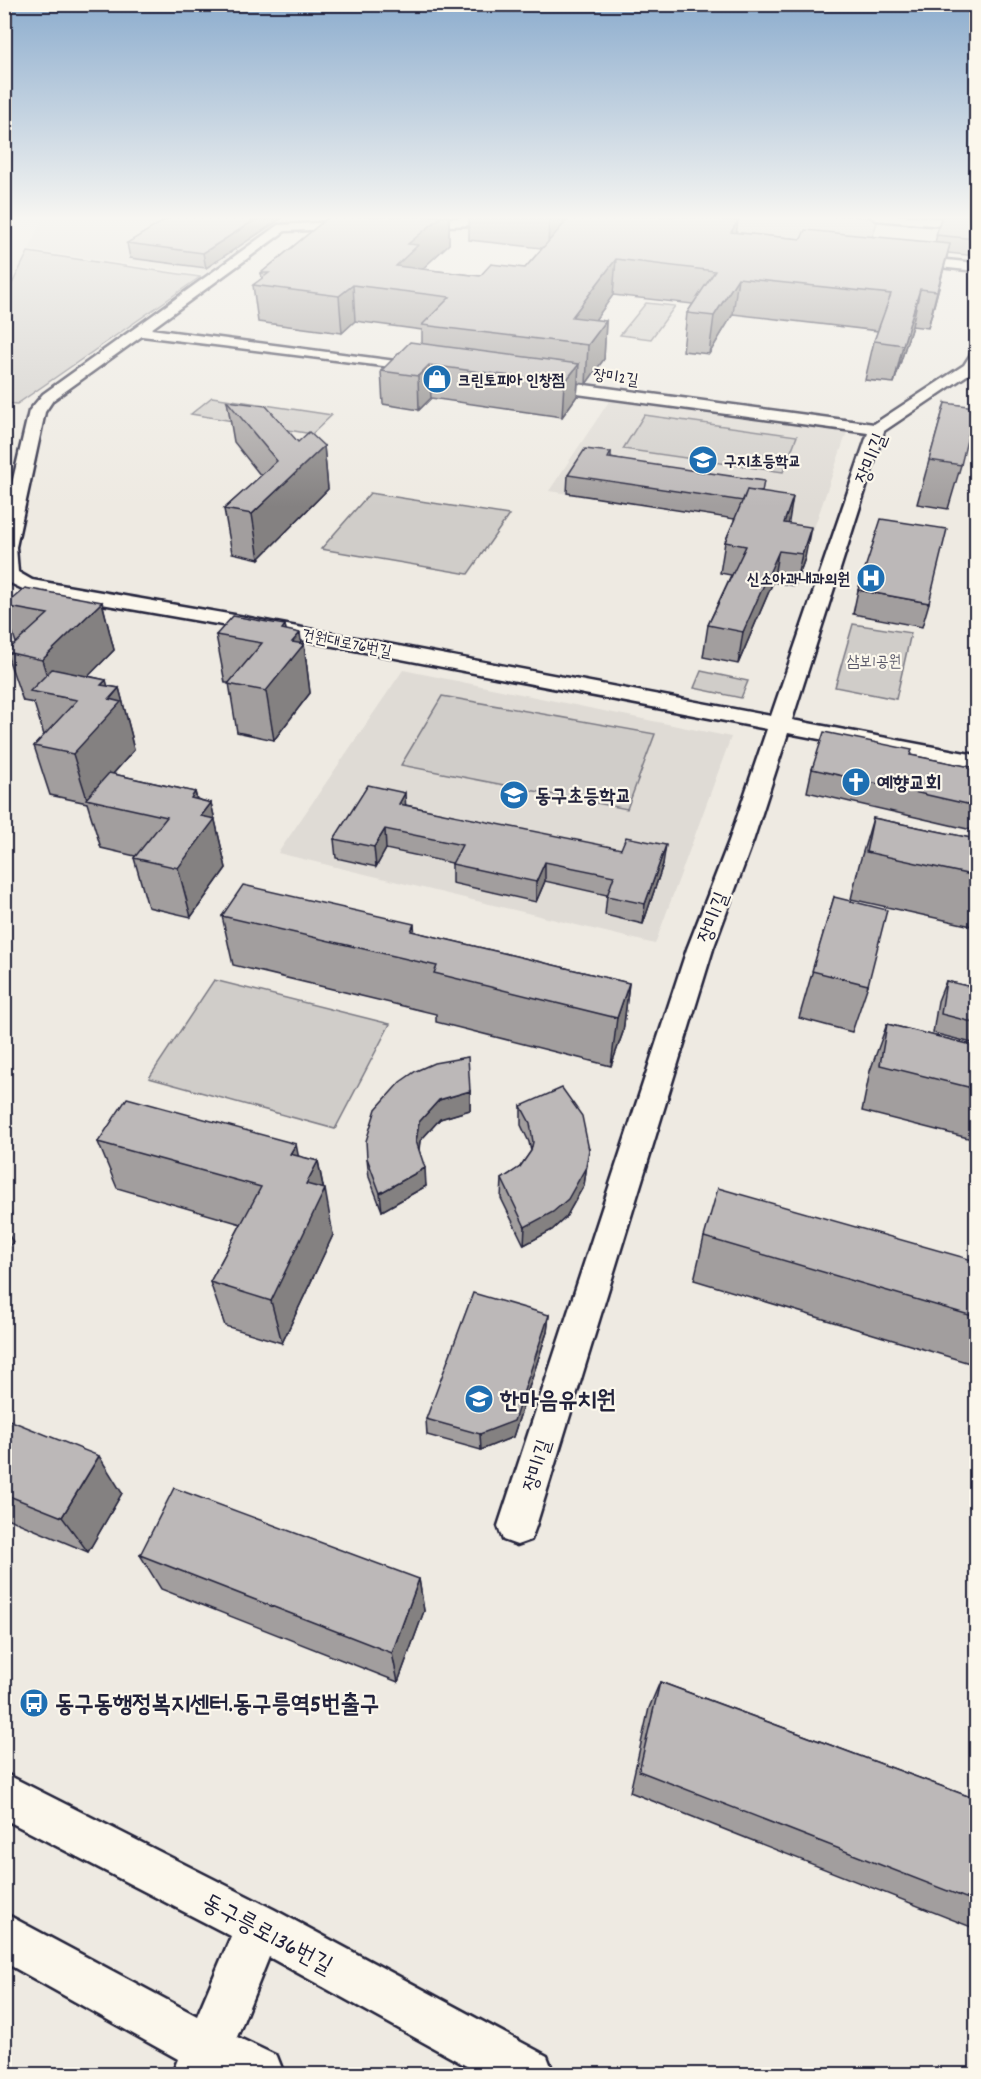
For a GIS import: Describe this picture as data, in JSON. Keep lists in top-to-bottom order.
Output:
{
  "streets": {
    "street": [
      "장미2길",
      "장미1길",
      "건원대로76번길",
      "동구릉로136번길"
    ]
  },
  "crossings": [
    ["장미2길", "장미1길"],
    ["장미1길", "건원대로76번길"]
  ],
  "parks": ["삼보1공원"],
  "places": {
    "shop": ["크린토피아 인창점"],
    "school or university": ["구지초등학교", "동구초등학교", "한마음유치원"],
    "hospital": ["신소아과내과의원"],
    "church": ["예향교회"],
    "bus stop": ["동구동행정복지센터.동구릉역5번출구"]
  }
}
